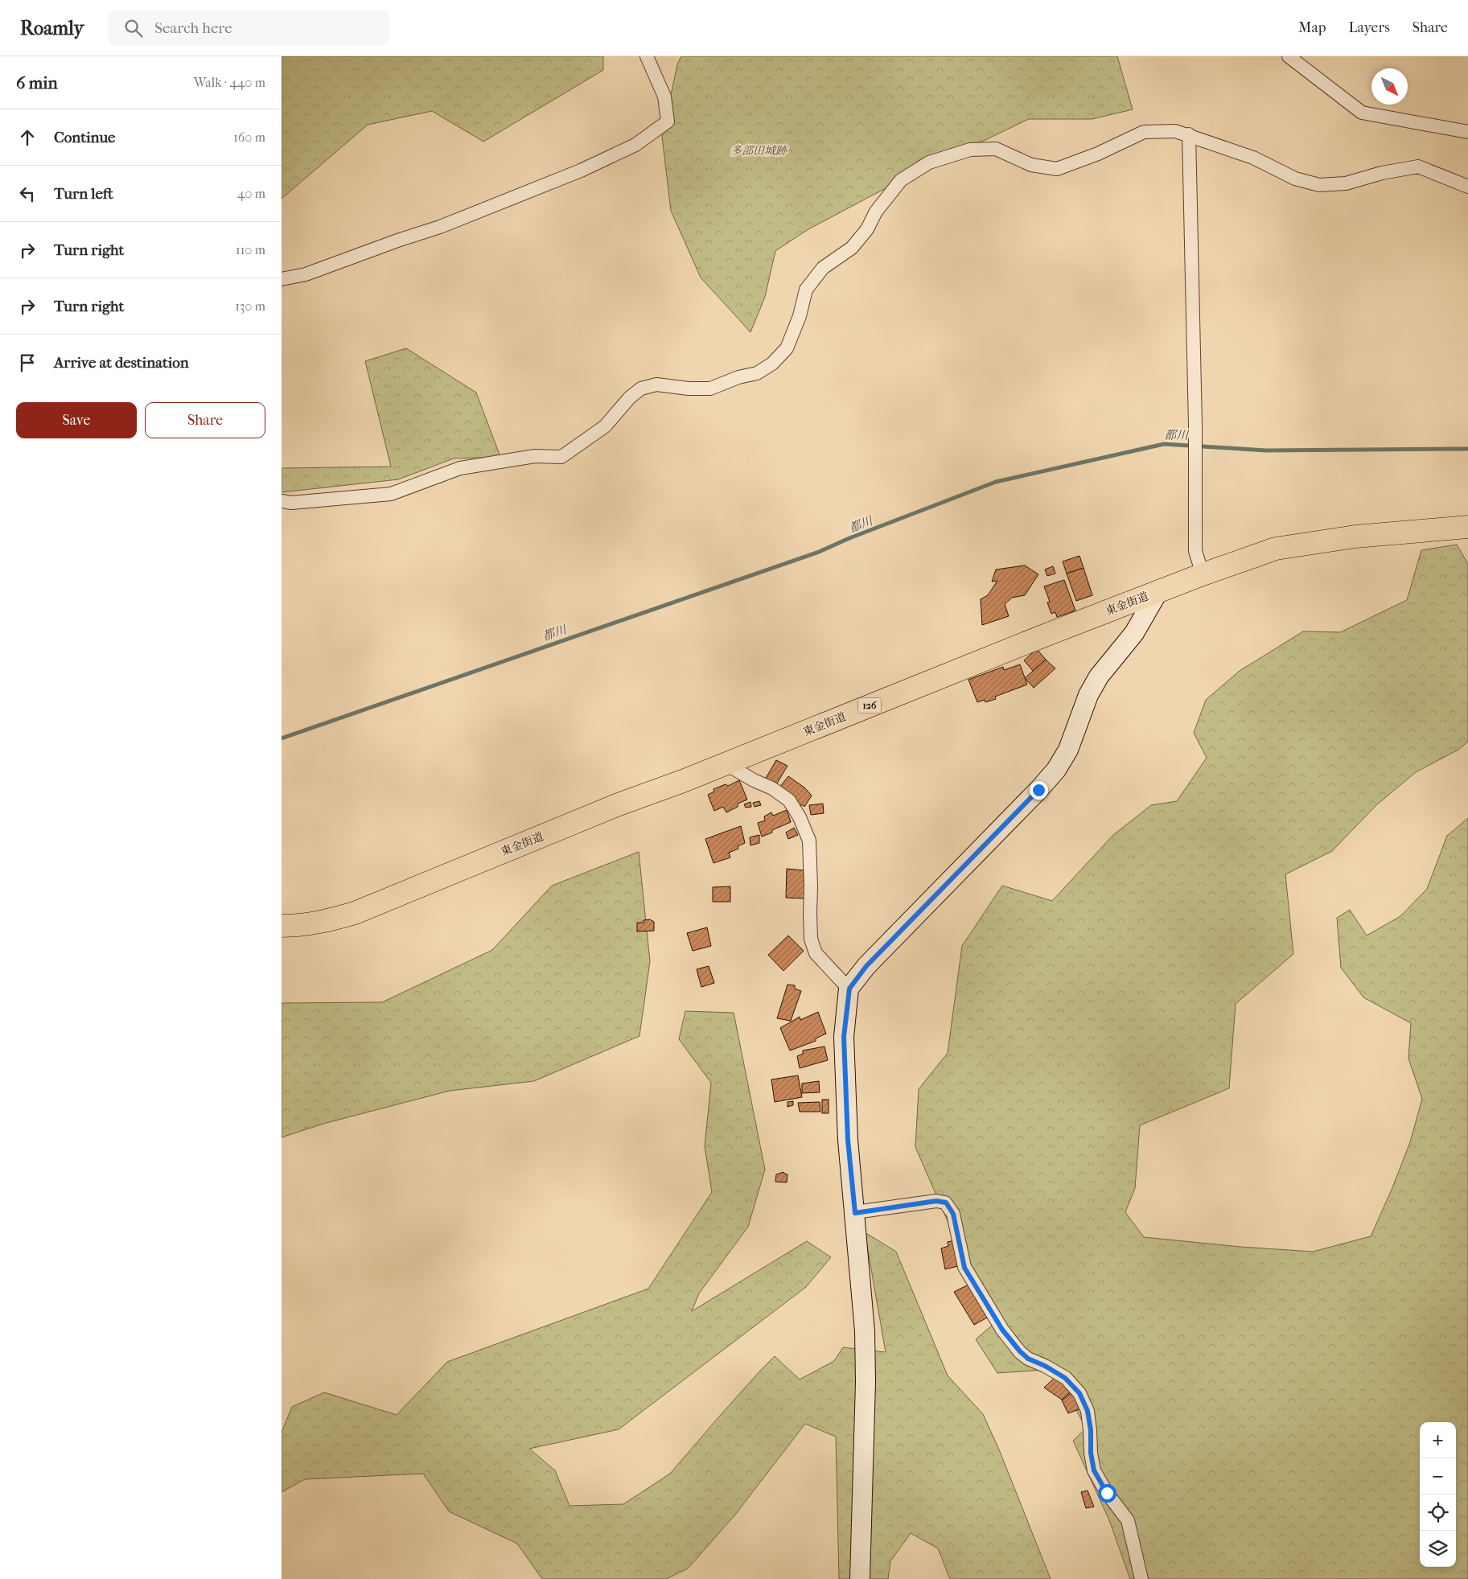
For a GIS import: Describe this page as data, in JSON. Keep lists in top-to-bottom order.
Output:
{
  "streets": {
    "highway": ["東金街道", "126"]
  },
  "water": ["都川"],
  "parks": ["多部田城跡"],
  "north": "bottom right",
  "page": {
    "header": "Roamly",
    "search": "Search here",
    "nav": ["Map", "Layers", "Share"],
    "heading": ["6 min", "Walk · 440 m"],
    "list": [
      ["Continue", "160 m"],
      ["Turn left", "40 m"],
      ["Turn right", "110 m"],
      ["Turn right", "130 m"],
      "Arrive at destination"
    ],
    "buttons": ["Save", "Share"],
    "map_buttons": ["+", "−"]
  }
}
